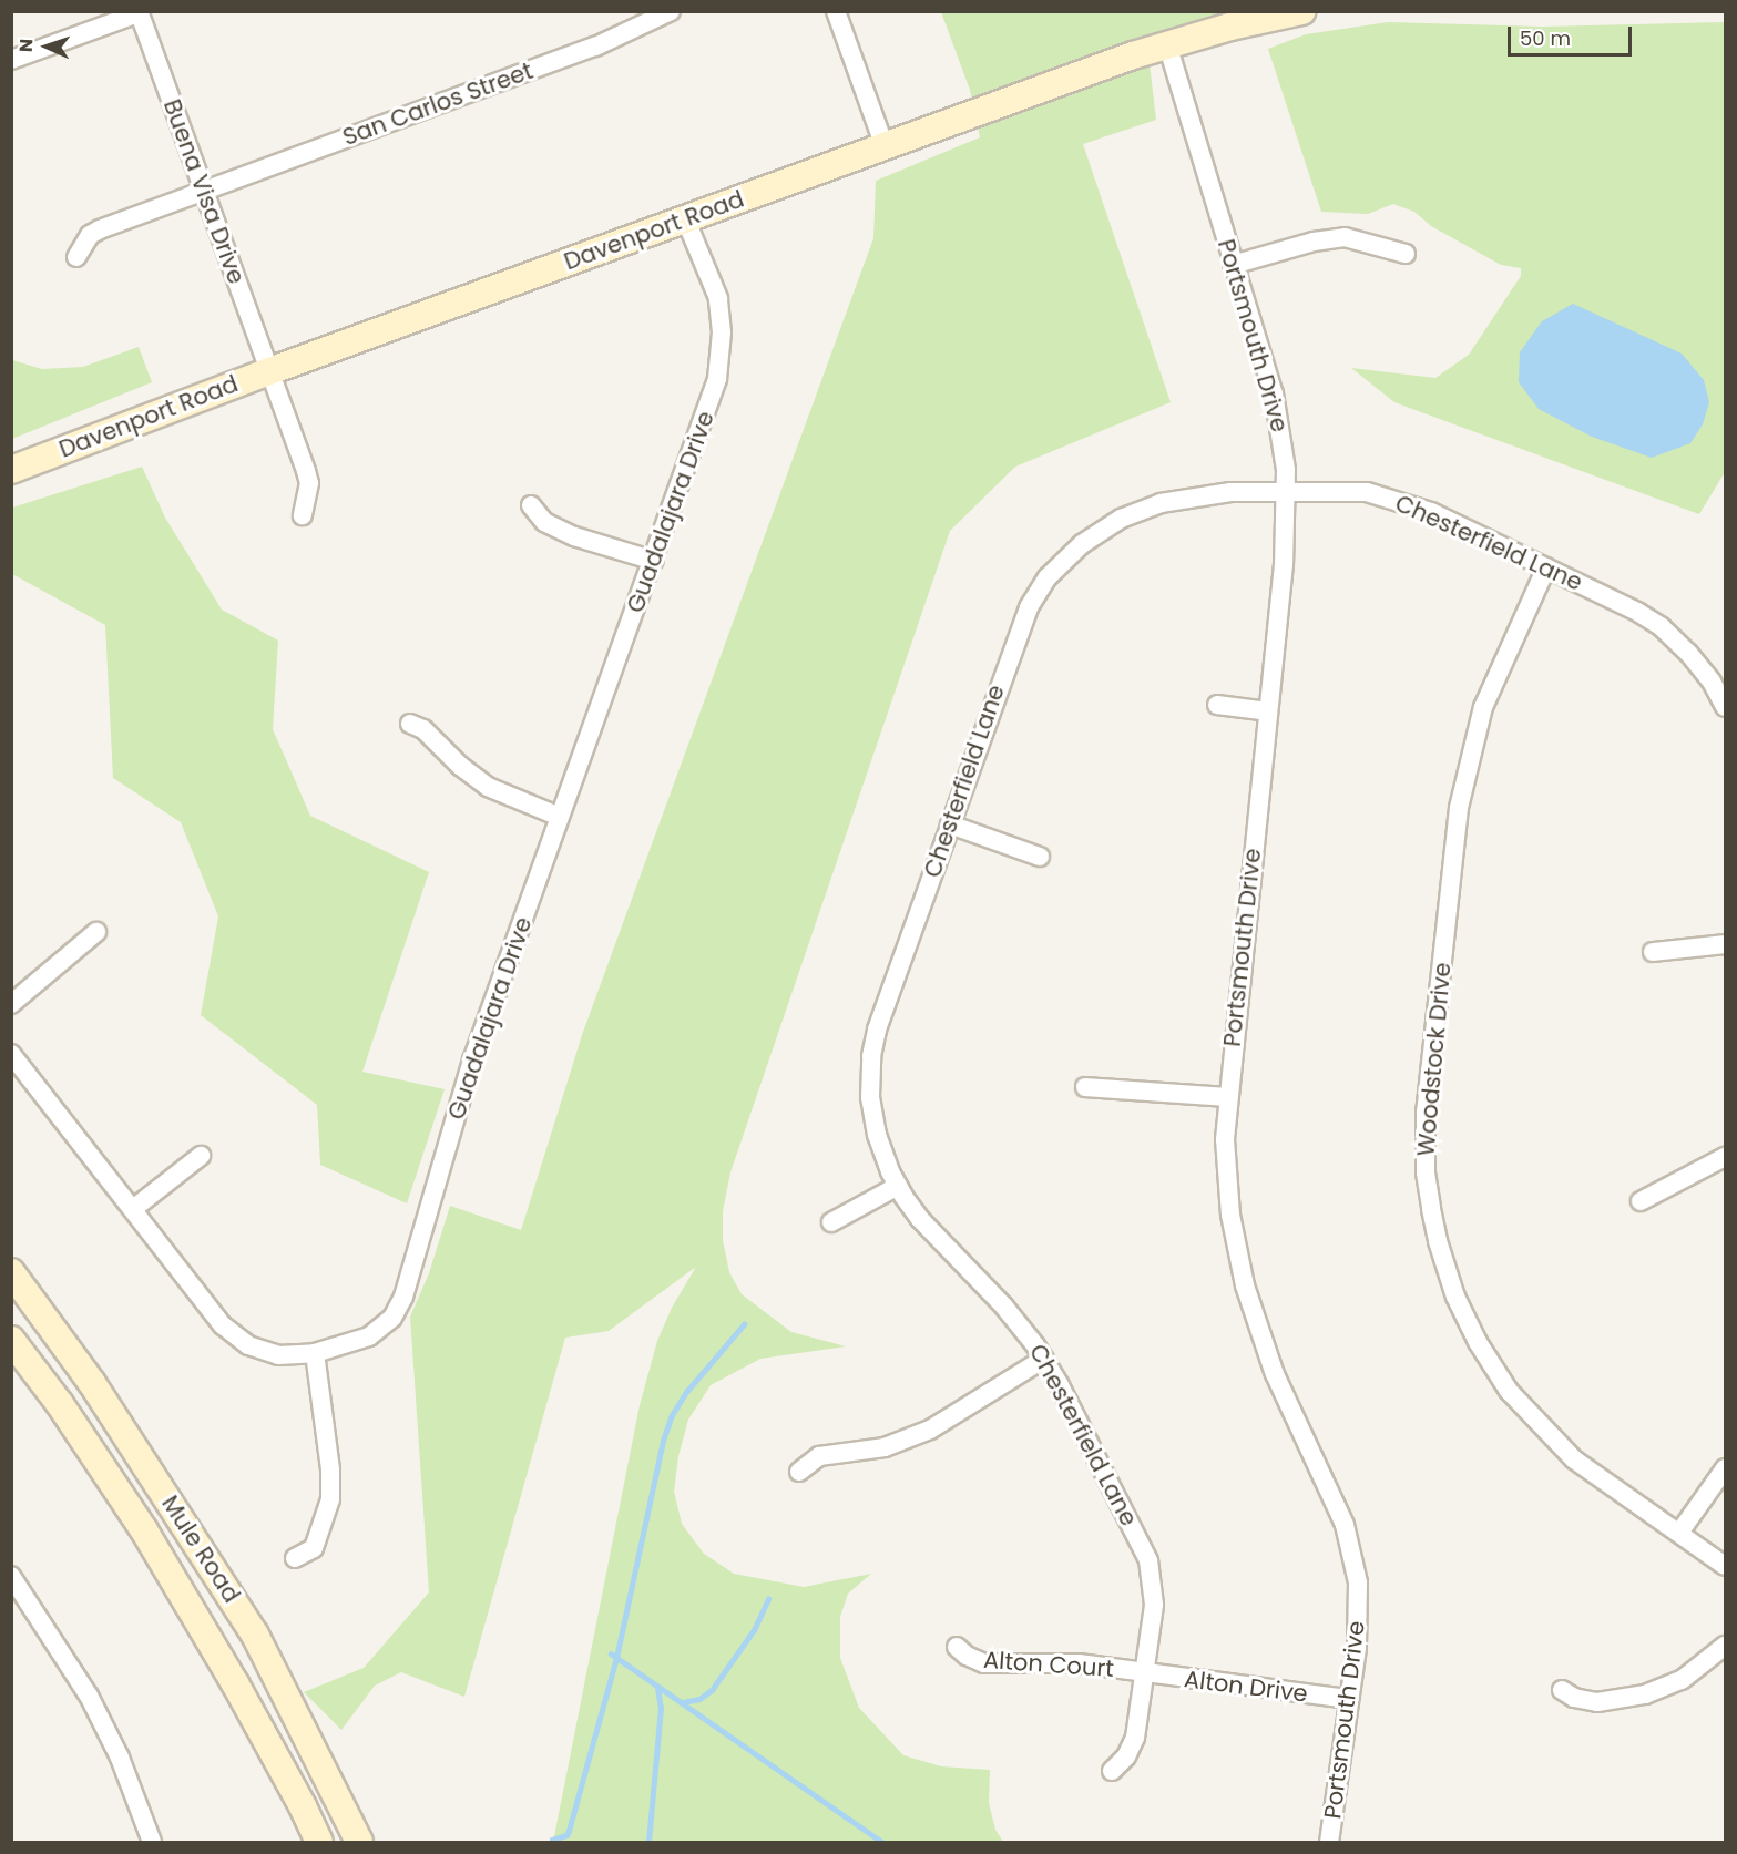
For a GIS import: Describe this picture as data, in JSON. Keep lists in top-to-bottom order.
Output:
{
  "streets": {
    "street": [
      "San Carlos Street",
      "Buena Visa Drive",
      "Davenport Road",
      "Portsmouth Drive",
      "Guadalajara Drive",
      "Chesterfield Lane",
      "Woodstock Drive",
      "Mule Road",
      "Alton Court",
      "Alton Drive"
    ]
  },
  "crossings": [
    ["San Carlos Street", "Buena Visa Drive"],
    ["Buena Visa Drive", "Davenport Road"],
    ["Davenport Road", "Portsmouth Drive"],
    ["Davenport Road", "Guadalajara Drive"],
    ["Portsmouth Drive", "Chesterfield Lane"],
    ["Portsmouth Drive", "Alton Drive"],
    ["Chesterfield Lane", "Woodstock Drive"],
    ["Chesterfield Lane", "Alton Court"],
    ["Chesterfield Lane", "Alton Drive"],
    ["Alton Court", "Alton Drive"]
  ],
  "scale_bar": "50 m",
  "north": "left"
}
